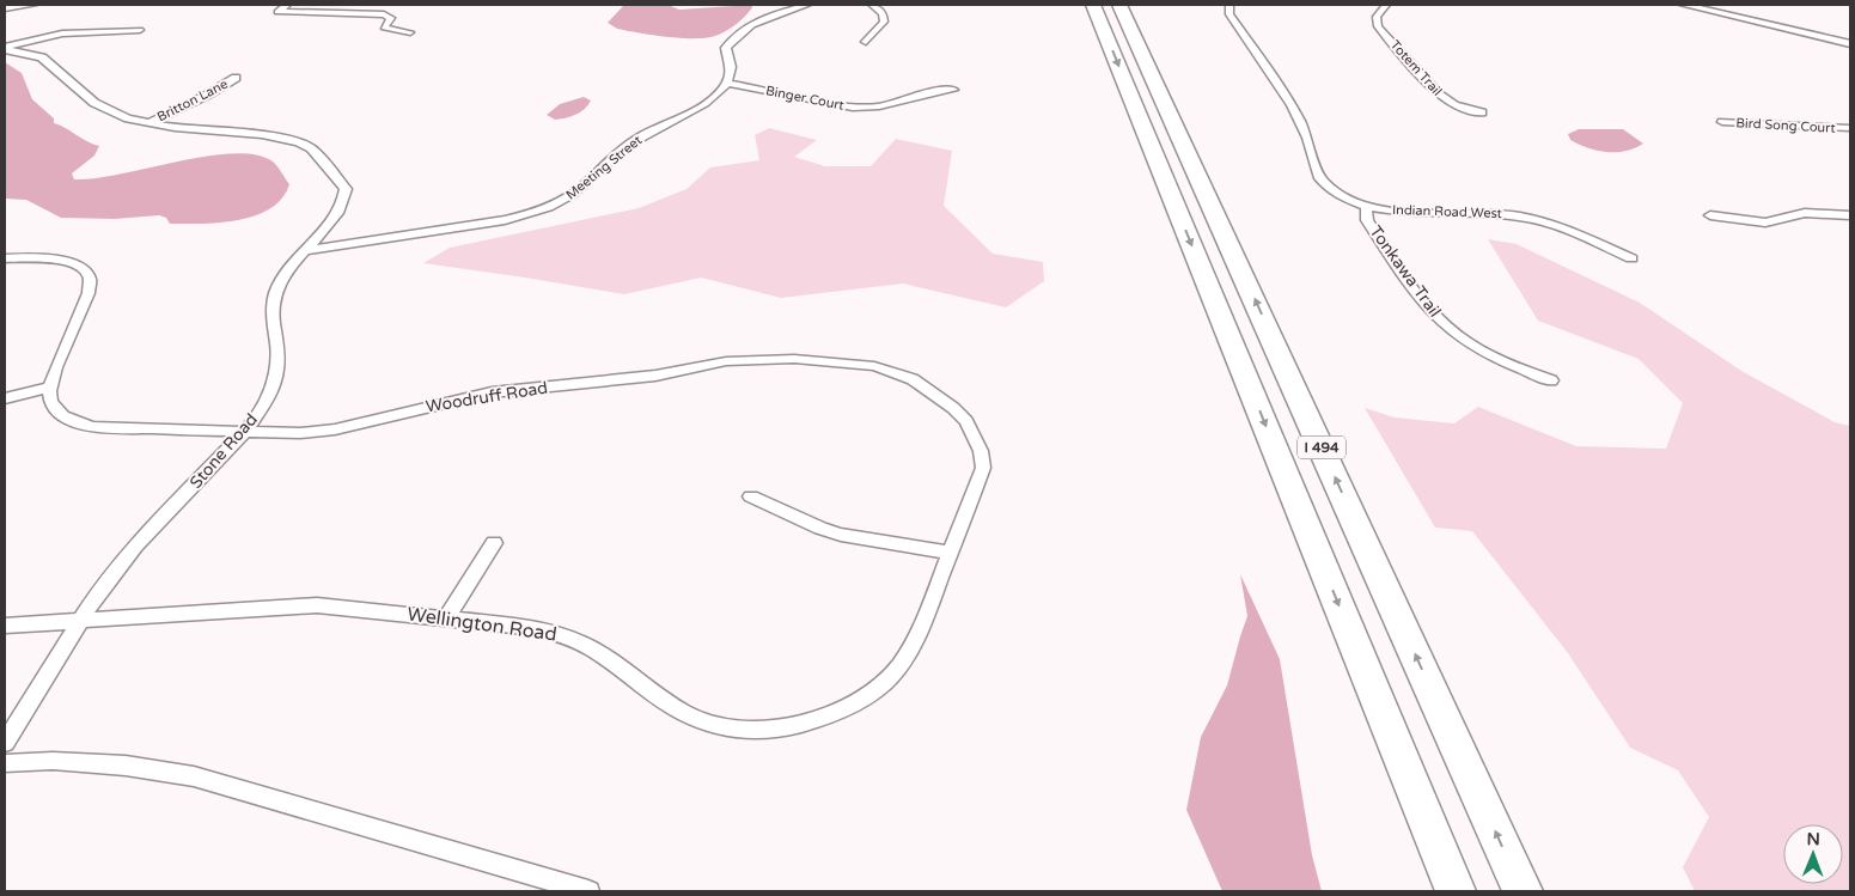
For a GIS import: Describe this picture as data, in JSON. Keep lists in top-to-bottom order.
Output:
{
  "streets": {
    "highway": ["I 494"],
    "street": [
      "Totem Trail",
      "Binger Court",
      "Britton Lane",
      "Bird Song Court",
      "Meeting Street",
      "Indian Road West",
      "Tonkawa Trail",
      "Woodruff Road",
      "Stone Road",
      "Wellington Road"
    ]
  },
  "crossings": [
    ["Binger Court", "Meeting Street"],
    ["Britton Lane", "Stone Road"],
    ["Meeting Street", "Stone Road"],
    ["Indian Road West", "Tonkawa Trail"],
    ["Woodruff Road", "Stone Road"],
    ["Woodruff Road", "Wellington Road"],
    ["Stone Road", "Wellington Road"]
  ],
  "north": "top"
}
